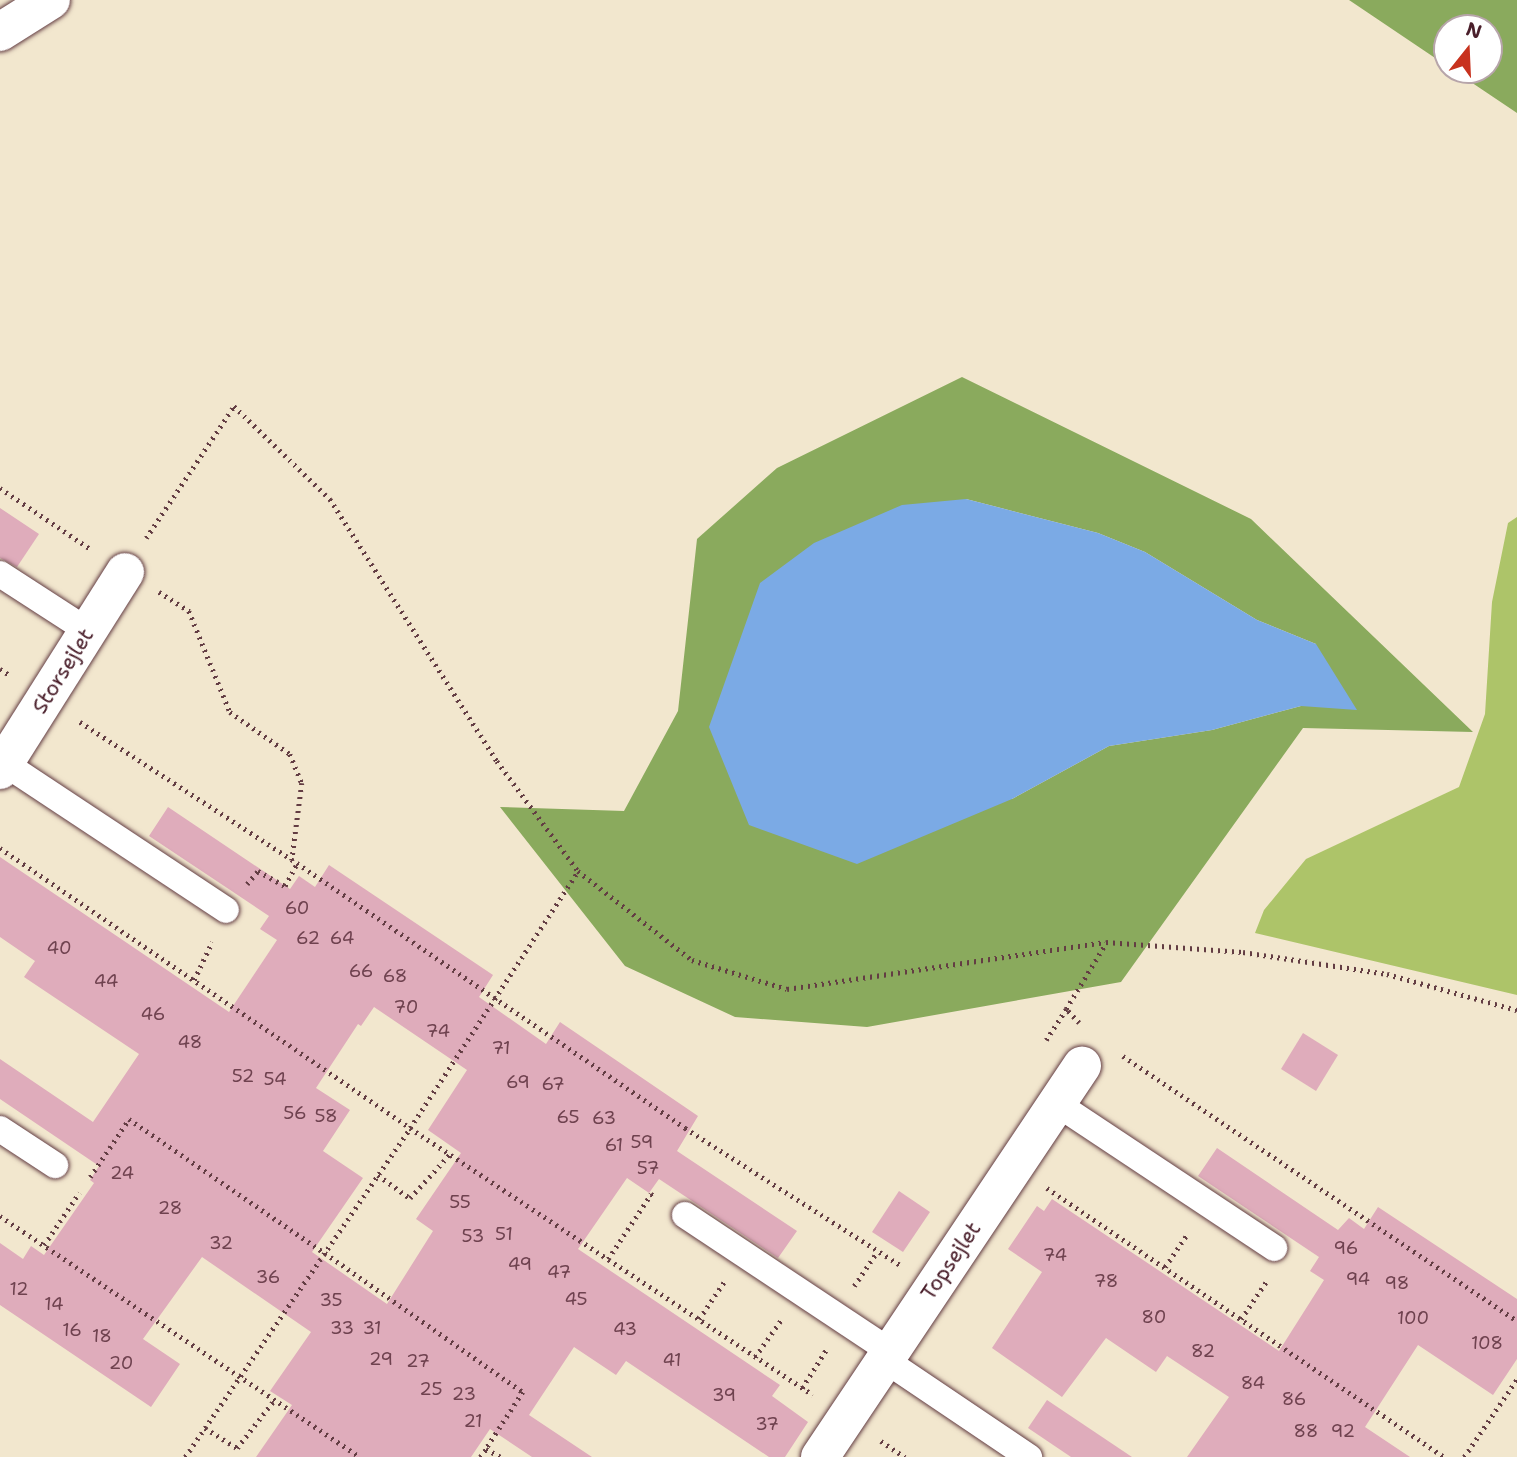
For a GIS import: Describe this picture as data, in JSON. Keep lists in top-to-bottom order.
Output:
{
  "streets": {
    "street": ["Storsejlet", "Topsejlet"]
  },
  "house_numbers": [
    "60",
    "62",
    "64",
    "40",
    "66",
    "68",
    "44",
    "70",
    "46",
    "74",
    "48",
    "71",
    "52",
    "54",
    "69",
    "67",
    "56",
    "58",
    "65",
    "63",
    "59",
    "61",
    "57",
    "24",
    "55",
    "28",
    "51",
    "53",
    "32",
    "96",
    "74",
    "49",
    "47",
    "36",
    "94",
    "78",
    "98",
    "12",
    "45",
    "35",
    "14",
    "80",
    "100",
    "33",
    "31",
    "43",
    "16",
    "18",
    "108",
    "82",
    "29",
    "41",
    "27",
    "20",
    "84",
    "25",
    "23",
    "39",
    "86",
    "21",
    "37",
    "88",
    "92"
  ],
  "north": "top"
}
